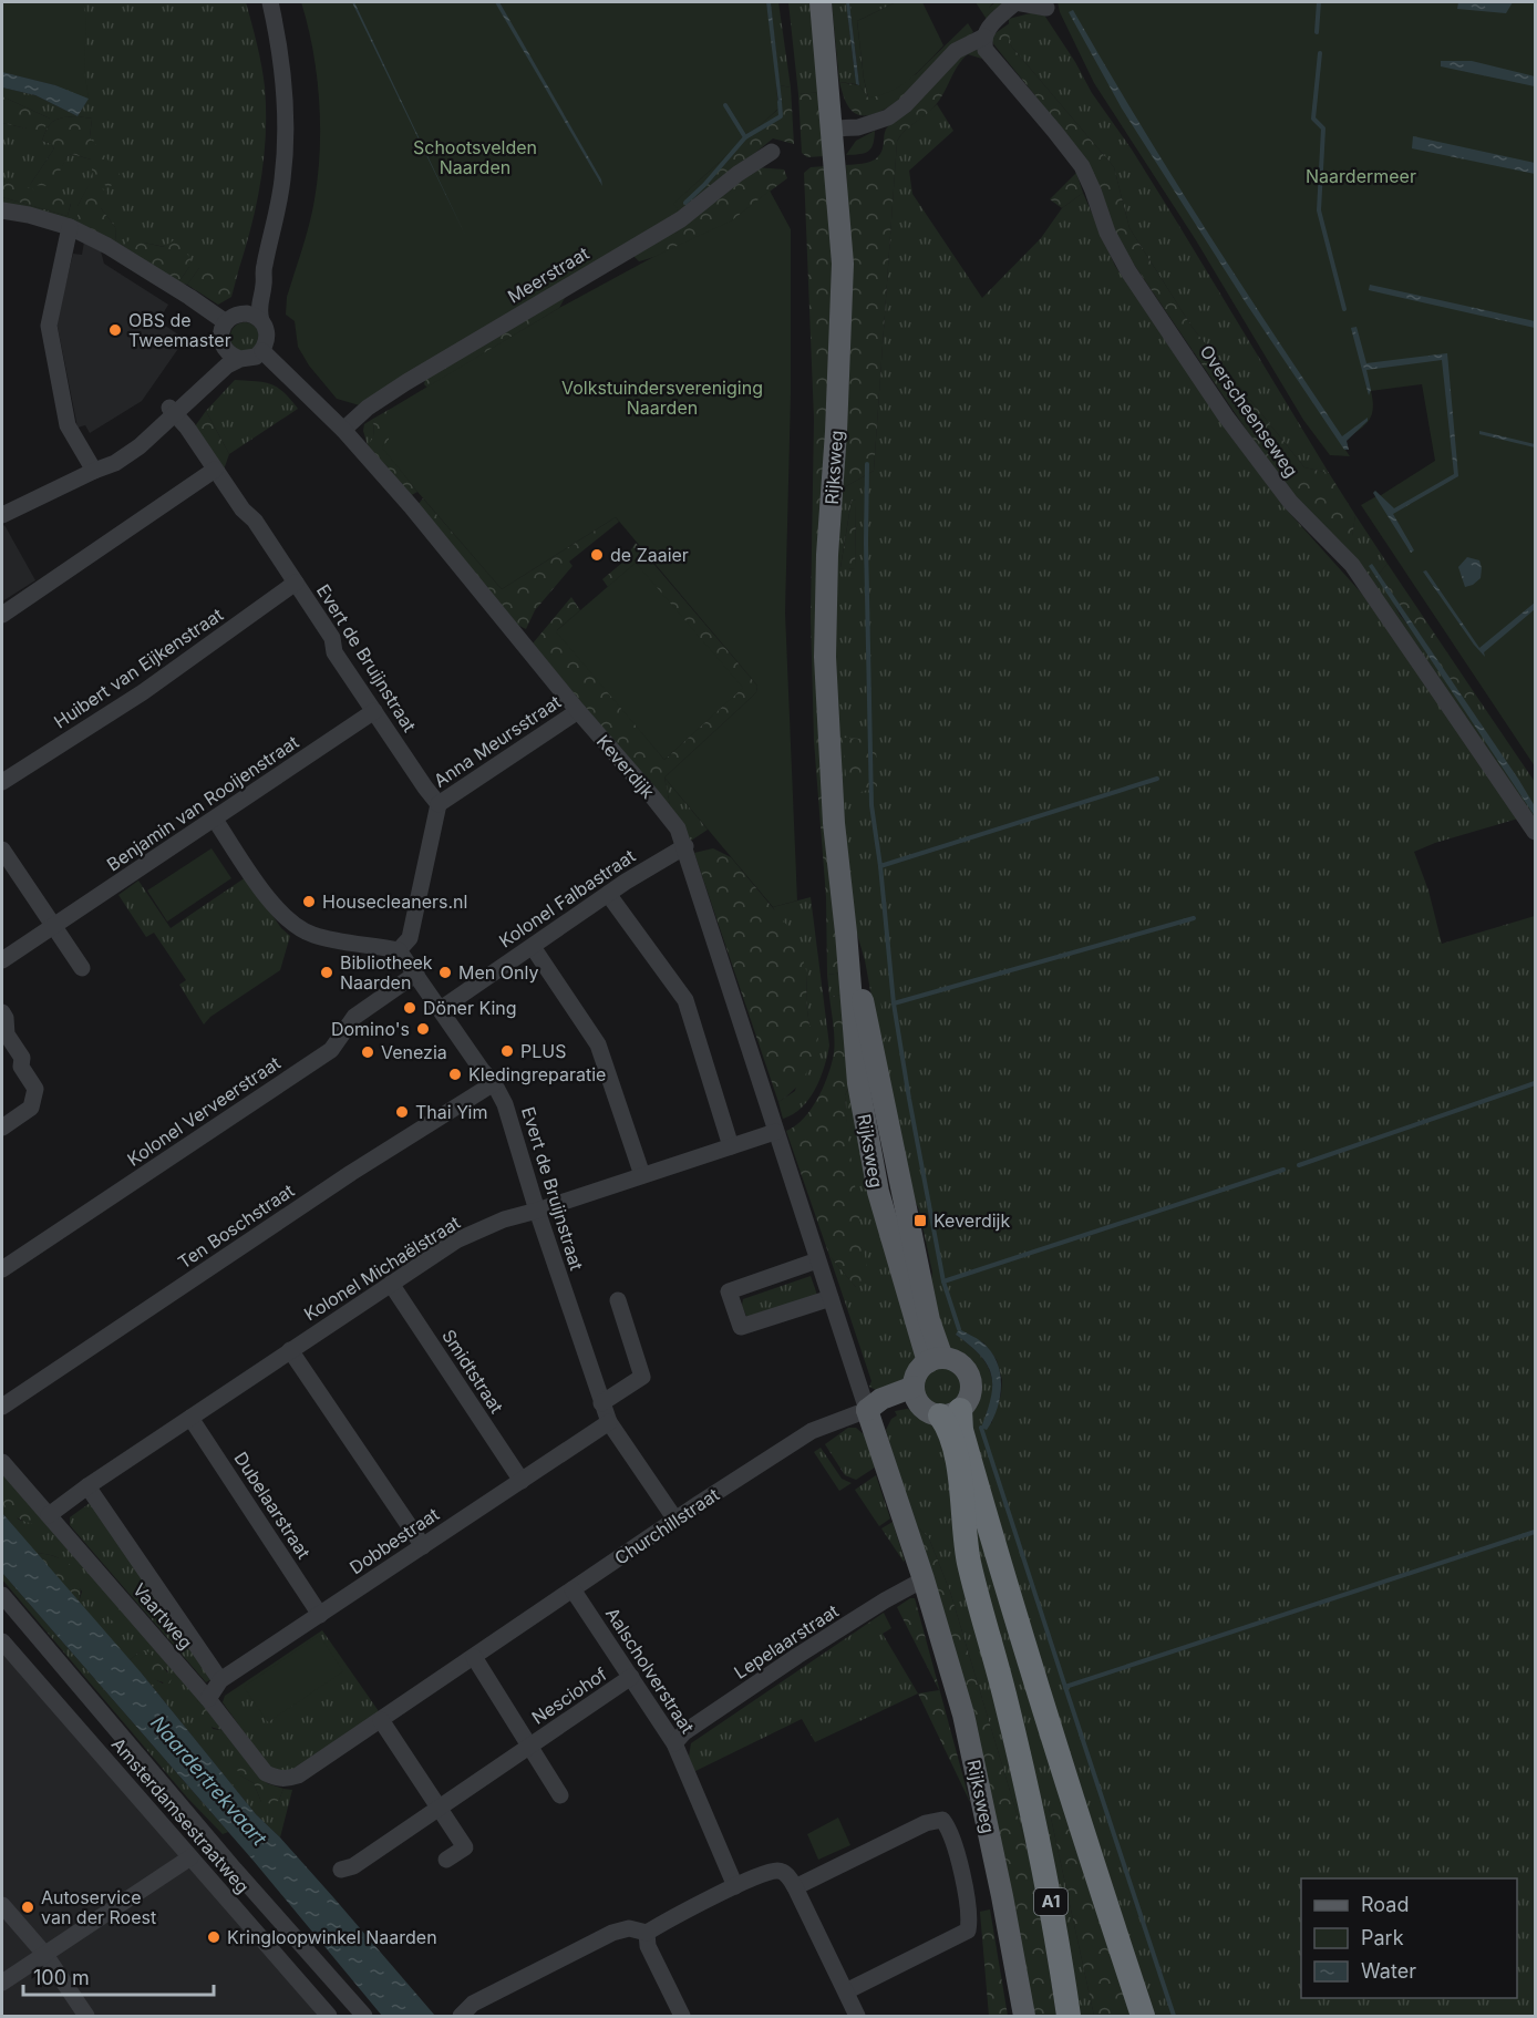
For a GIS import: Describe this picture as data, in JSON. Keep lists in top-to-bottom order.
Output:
{
  "streets": {
    "highway": ["A1"],
    "main road": ["Rijksweg", "Keverdijk", "Churchillstraat"],
    "street": [
      "Meerstraat",
      "Overscheenseweg",
      "Evert de Bruijnstraat",
      "Huibert van Eijkenstraat",
      "Anna Meursstraat",
      "Benjamin van Rooijenstraat",
      "Kolonel Falbastraat",
      "Kolonel Verveerstraat",
      "Ten Boschstraat",
      "Kolonel Michaëlstraat",
      "Smidtstraat",
      "Dubelaarstraat",
      "Dobbestraat",
      "Vaartweg",
      "Lepelaarstraat",
      "Aalscholverstraat",
      "Nesciohof",
      "Amsterdamsestraatweg"
    ]
  },
  "crossings": [
    ["Meerstraat", "Keverdijk"],
    ["Rijksweg", "Keverdijk"],
    ["Rijksweg", "Churchillstraat"],
    ["Rijksweg", "Lepelaarstraat"],
    ["Rijksweg", "A1"],
    ["Evert de Bruijnstraat", "Huibert van Eijkenstraat"],
    ["Evert de Bruijnstraat", "Anna Meursstraat"],
    ["Evert de Bruijnstraat", "Benjamin van Rooijenstraat"],
    ["Evert de Bruijnstraat", "Kolonel Falbastraat"],
    ["Evert de Bruijnstraat", "Kolonel Verveerstraat"],
    ["Evert de Bruijnstraat", "Ten Boschstraat"],
    ["Evert de Bruijnstraat", "Kolonel Michaëlstraat"],
    ["Evert de Bruijnstraat", "Churchillstraat"],
    ["Evert de Bruijnstraat", "Dobbestraat"],
    ["Anna Meursstraat", "Keverdijk"],
    ["Keverdijk", "Kolonel Falbastraat"],
    ["Keverdijk", "Kolonel Michaëlstraat"],
    ["Keverdijk", "Churchillstraat"],
    ["Keverdijk", "Lepelaarstraat"],
    ["Kolonel Michaëlstraat", "Smidtstraat"],
    ["Kolonel Michaëlstraat", "Dubelaarstraat"],
    ["Kolonel Michaëlstraat", "Vaartweg"],
    ["Smidtstraat", "Dobbestraat"],
    ["Dubelaarstraat", "Dobbestraat"],
    ["Churchillstraat", "Vaartweg"],
    ["Churchillstraat", "Aalscholverstraat"],
    ["Churchillstraat", "A1"],
    ["Dobbestraat", "Vaartweg"],
    ["Lepelaarstraat", "Aalscholverstraat"],
    ["Aalscholverstraat", "Nesciohof"]
  ],
  "water": ["Naardertrekvaart"],
  "parks": ["Schootsvelden Naarden", "Naardermeer", "Volkstuindersvereniging Naarden"],
  "places": {
    "other": [
      "OBS de Tweemaster",
      "de Zaaier",
      "Housecleaners.nl",
      "Bibliotheek Naarden",
      "Men Only",
      "Döner King",
      "Domino's",
      "PLUS",
      "Venezia",
      "Kledingreparatie",
      "Thai Yim",
      "Autoservice van der Roest",
      "Kringloopwinkel Naarden"
    ],
    "transit": ["Keverdijk"]
  },
  "legend": ["Road", "Park", "Water"],
  "scale_bar": "100 m"
}
